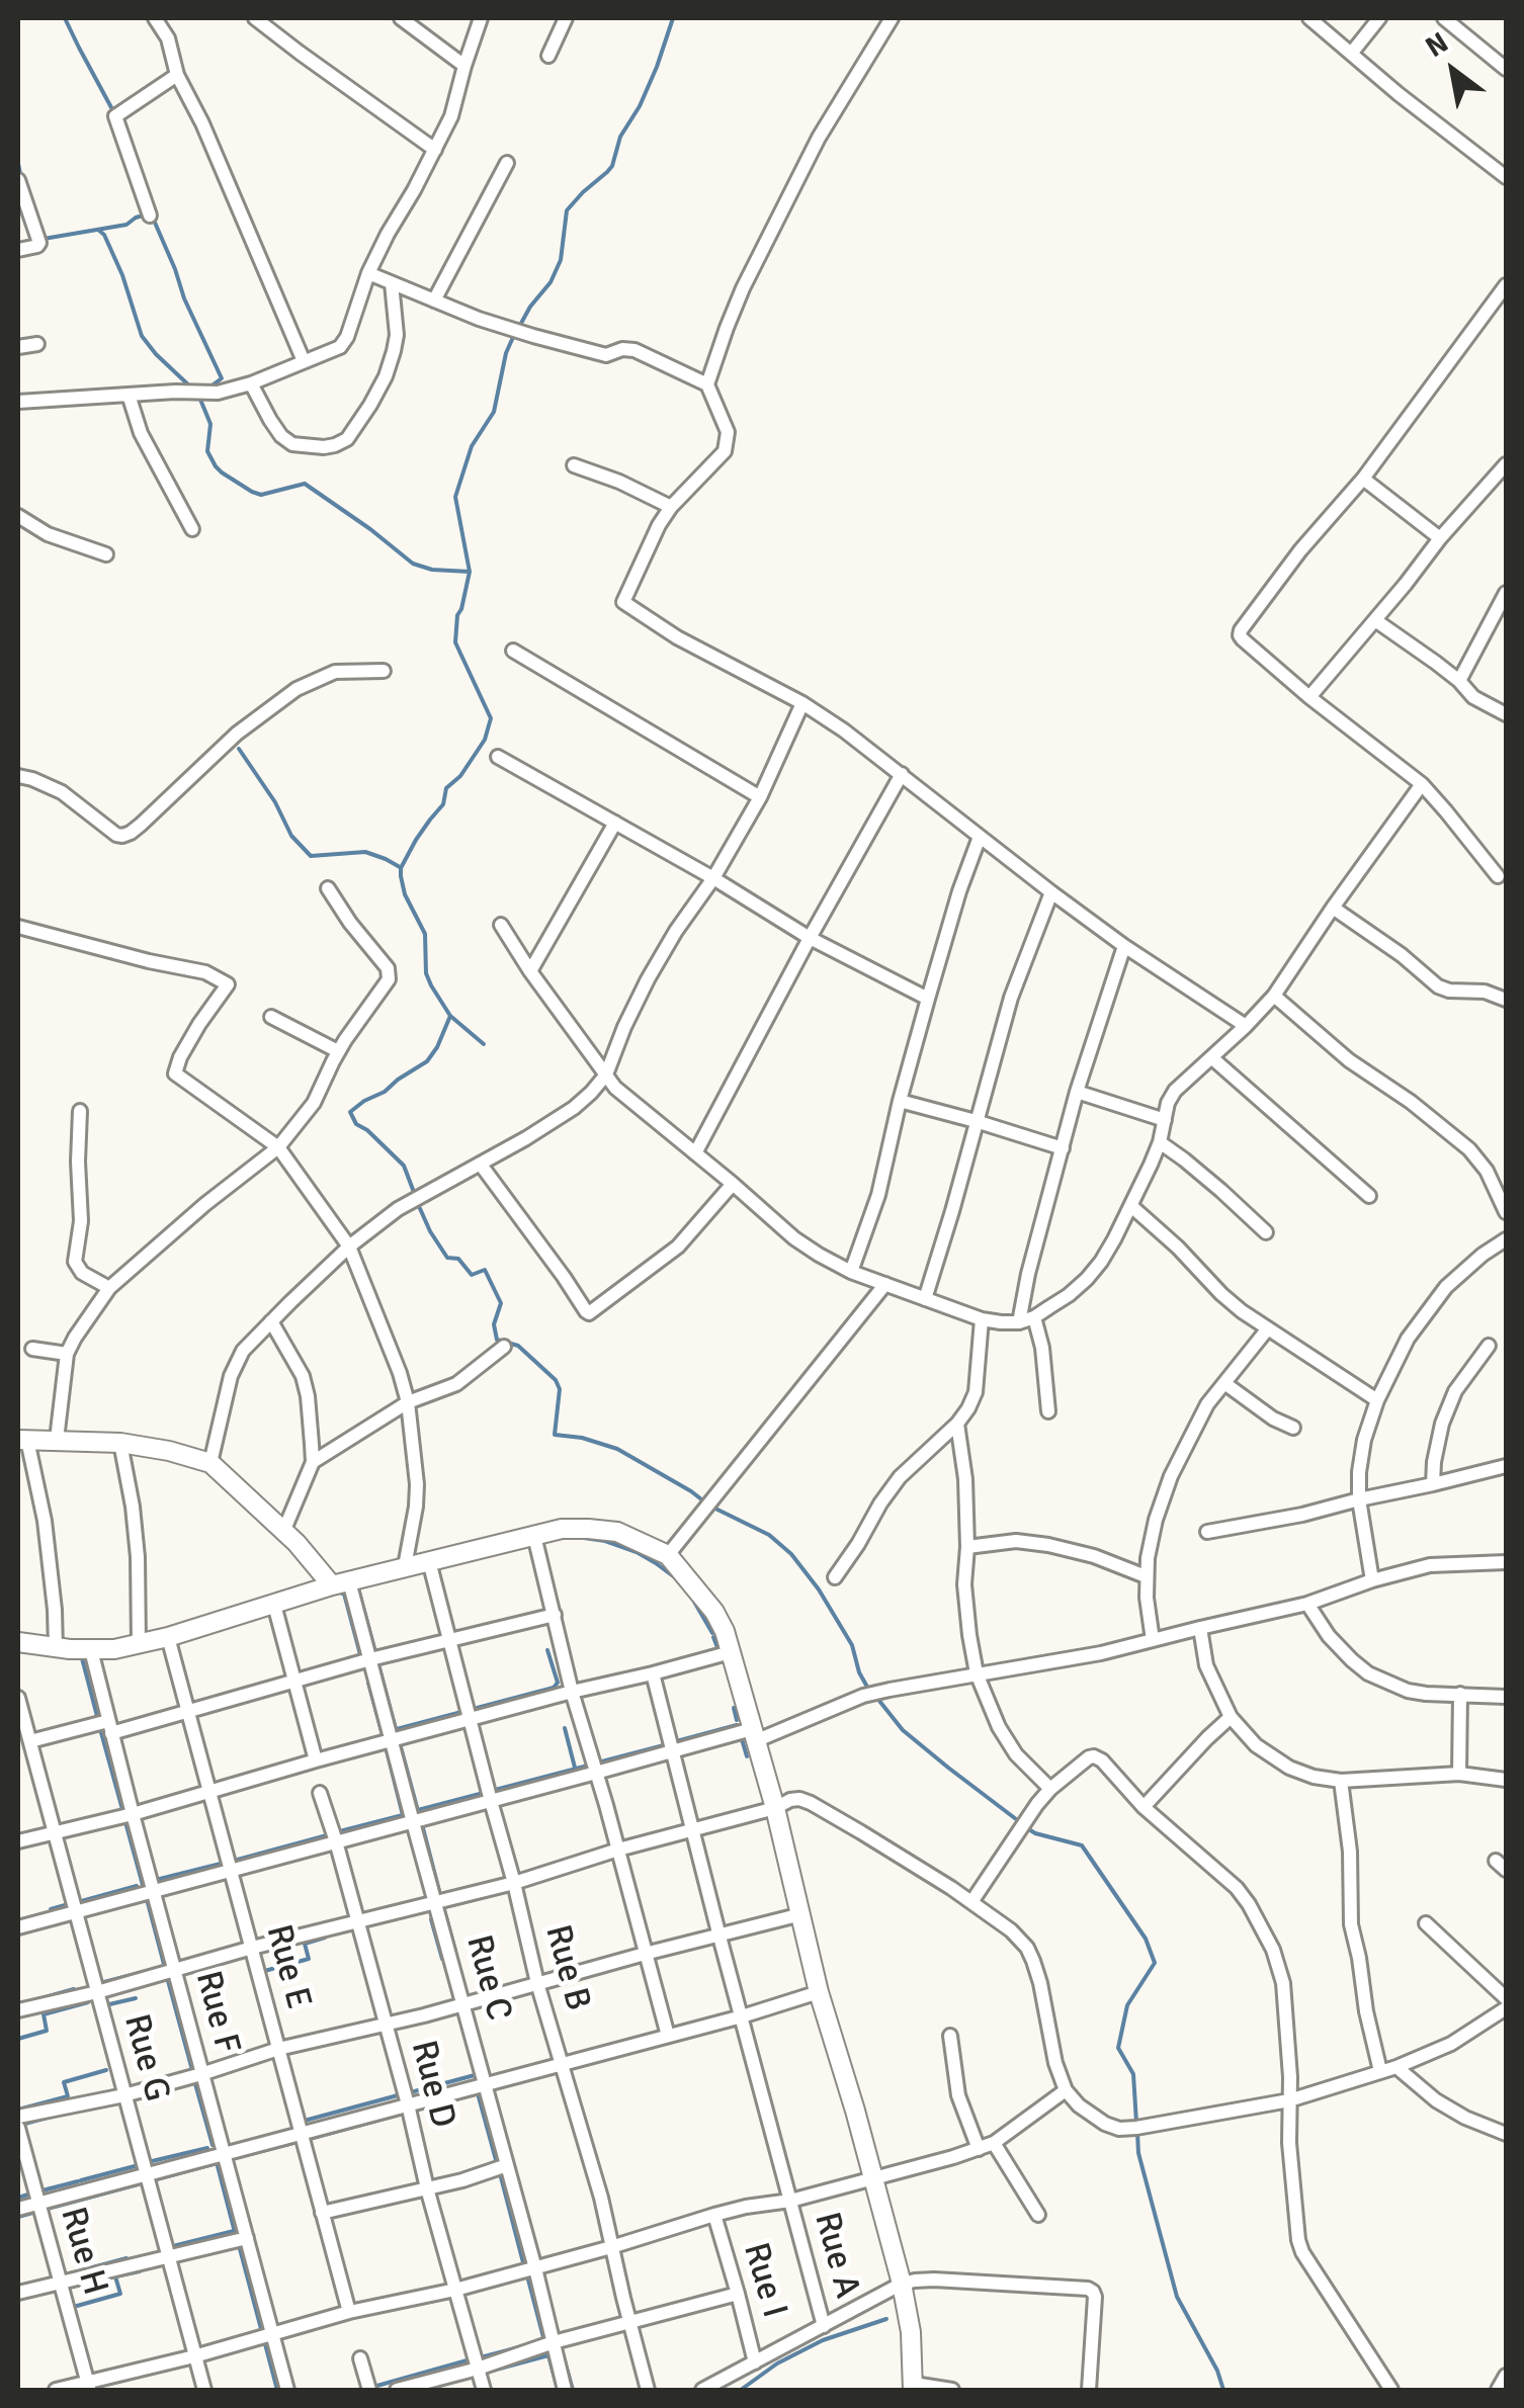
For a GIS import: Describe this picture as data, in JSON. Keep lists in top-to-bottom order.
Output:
{
  "streets": {
    "street": [
      "Rue E",
      "Rue B",
      "Rue C",
      "Rue F",
      "Rue G",
      "Rue D",
      "Rue H",
      "Rue A",
      "Rue I"
    ]
  },
  "north": "top left"
}
